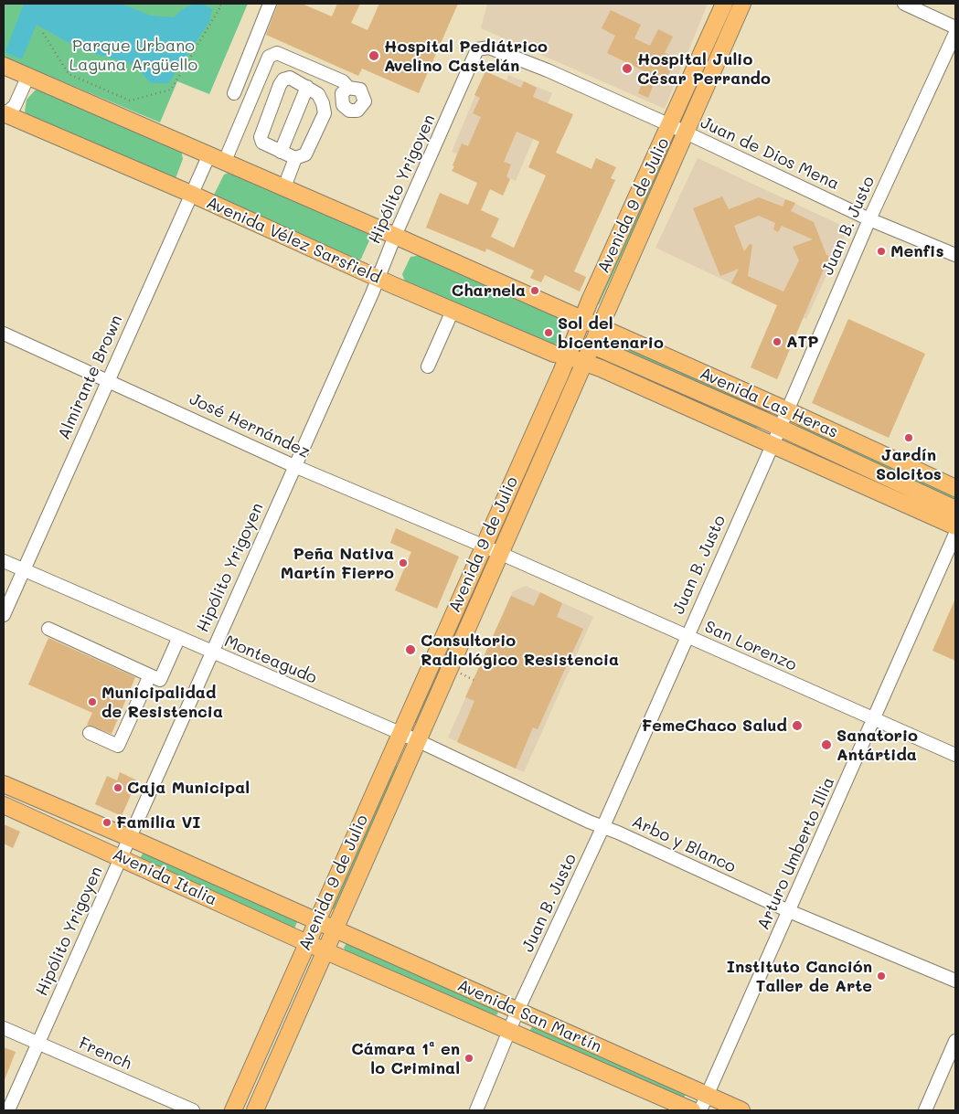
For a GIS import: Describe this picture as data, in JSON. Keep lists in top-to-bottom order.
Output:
{
  "streets": {
    "main road": [
      "Avenida 9 de Julio",
      "Avenida Vélez Sarsfield",
      "Avenida Las Heras",
      "Avenida Italia",
      "Avenida San Martín"
    ],
    "street": [
      "Juan de Dios Mena",
      "Hipólito Yrigoyen",
      "Juan B. Justo",
      "Almirante Brown",
      "José Hernández",
      "San Lorenzo",
      "Monteagudo",
      "Arbo y Blanco",
      "Arturo Umberto Illia",
      "French"
    ]
  },
  "crossings": [
    ["Juan de Dios Mena", "Hipólito Yrigoyen"],
    ["Juan de Dios Mena", "Avenida 9 de Julio"],
    ["Juan de Dios Mena", "Juan B. Justo"],
    ["Hipólito Yrigoyen", "Avenida Vélez Sarsfield"],
    ["Hipólito Yrigoyen", "José Hernández"],
    ["Hipólito Yrigoyen", "Monteagudo"],
    ["Hipólito Yrigoyen", "Avenida Italia"],
    ["Hipólito Yrigoyen", "French"],
    ["Avenida 9 de Julio", "Avenida Vélez Sarsfield"],
    ["Avenida 9 de Julio", "Avenida Las Heras"],
    ["Avenida 9 de Julio", "José Hernández"],
    ["Avenida 9 de Julio", "San Lorenzo"],
    ["Avenida 9 de Julio", "Monteagudo"],
    ["Avenida 9 de Julio", "Arbo y Blanco"],
    ["Avenida 9 de Julio", "Avenida Italia"],
    ["Avenida 9 de Julio", "Avenida San Martín"],
    ["Juan B. Justo", "Avenida Las Heras"],
    ["Juan B. Justo", "San Lorenzo"],
    ["Juan B. Justo", "Arbo y Blanco"],
    ["Juan B. Justo", "Avenida San Martín"],
    ["Avenida Vélez Sarsfield", "Almirante Brown"],
    ["Almirante Brown", "José Hernández"],
    ["Almirante Brown", "Monteagudo"],
    ["José Hernández", "San Lorenzo"],
    ["San Lorenzo", "Arturo Umberto Illia"],
    ["Monteagudo", "Arbo y Blanco"],
    ["Arbo y Blanco", "Arturo Umberto Illia"],
    ["Arturo Umberto Illia", "Avenida San Martín"],
    ["Avenida Italia", "Avenida San Martín"]
  ],
  "parks": ["Parque Urbano Laguna Argüello"],
  "places": [
    "Hospital Pediátrico Avelino Castelán",
    "Hospital Julio César Perrando",
    "Menfis",
    "Charnela",
    "Sol del bicentenario",
    "ATP",
    "Jardín Solcitos",
    "Peña Nativa Martín Fierro",
    "Consultorio Radiológico Resistencia",
    "Municipalidad de Resistencia",
    "FemeChaco Salud",
    "Sanatorio Antártida",
    "Caja Municipal",
    "Familia VI",
    "Instituto Canción Taller de Arte",
    "Cámara 1ª en lo Criminal"
  ]
}
